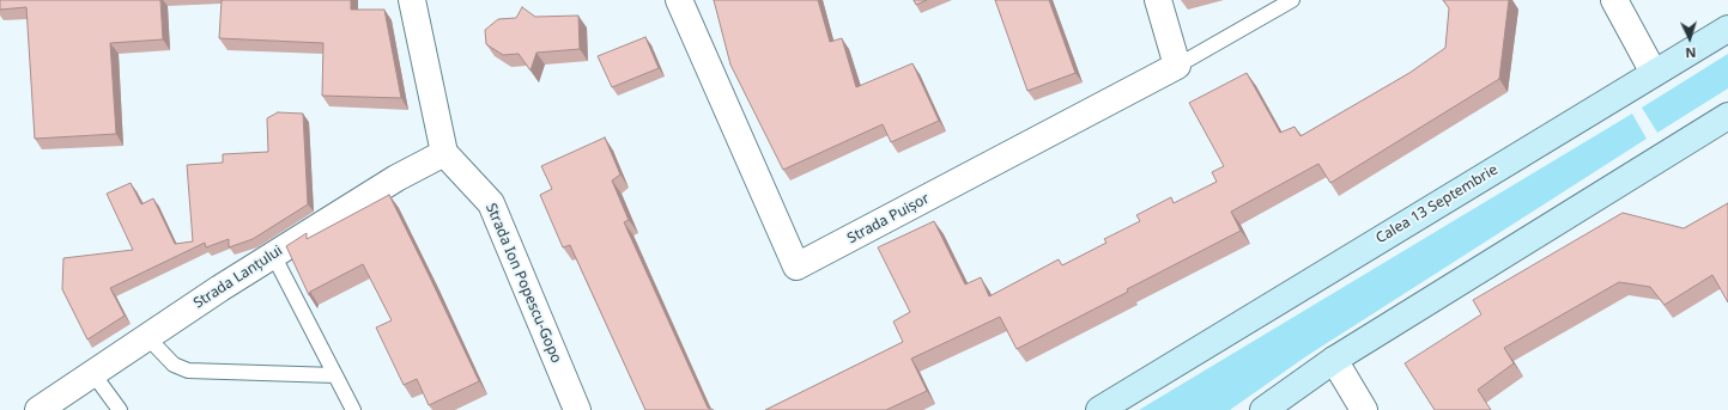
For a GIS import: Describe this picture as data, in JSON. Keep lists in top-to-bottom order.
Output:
{
  "streets": {
    "main road": ["Calea 13 Septembrie"],
    "street": ["Strada Puișor", "Strada Lanțului", "Strada Ion Popescu-Gopo"]
  },
  "crossings": [
    ["Strada Lanțului", "Strada Ion Popescu-Gopo"]
  ],
  "north": "bottom"
}
